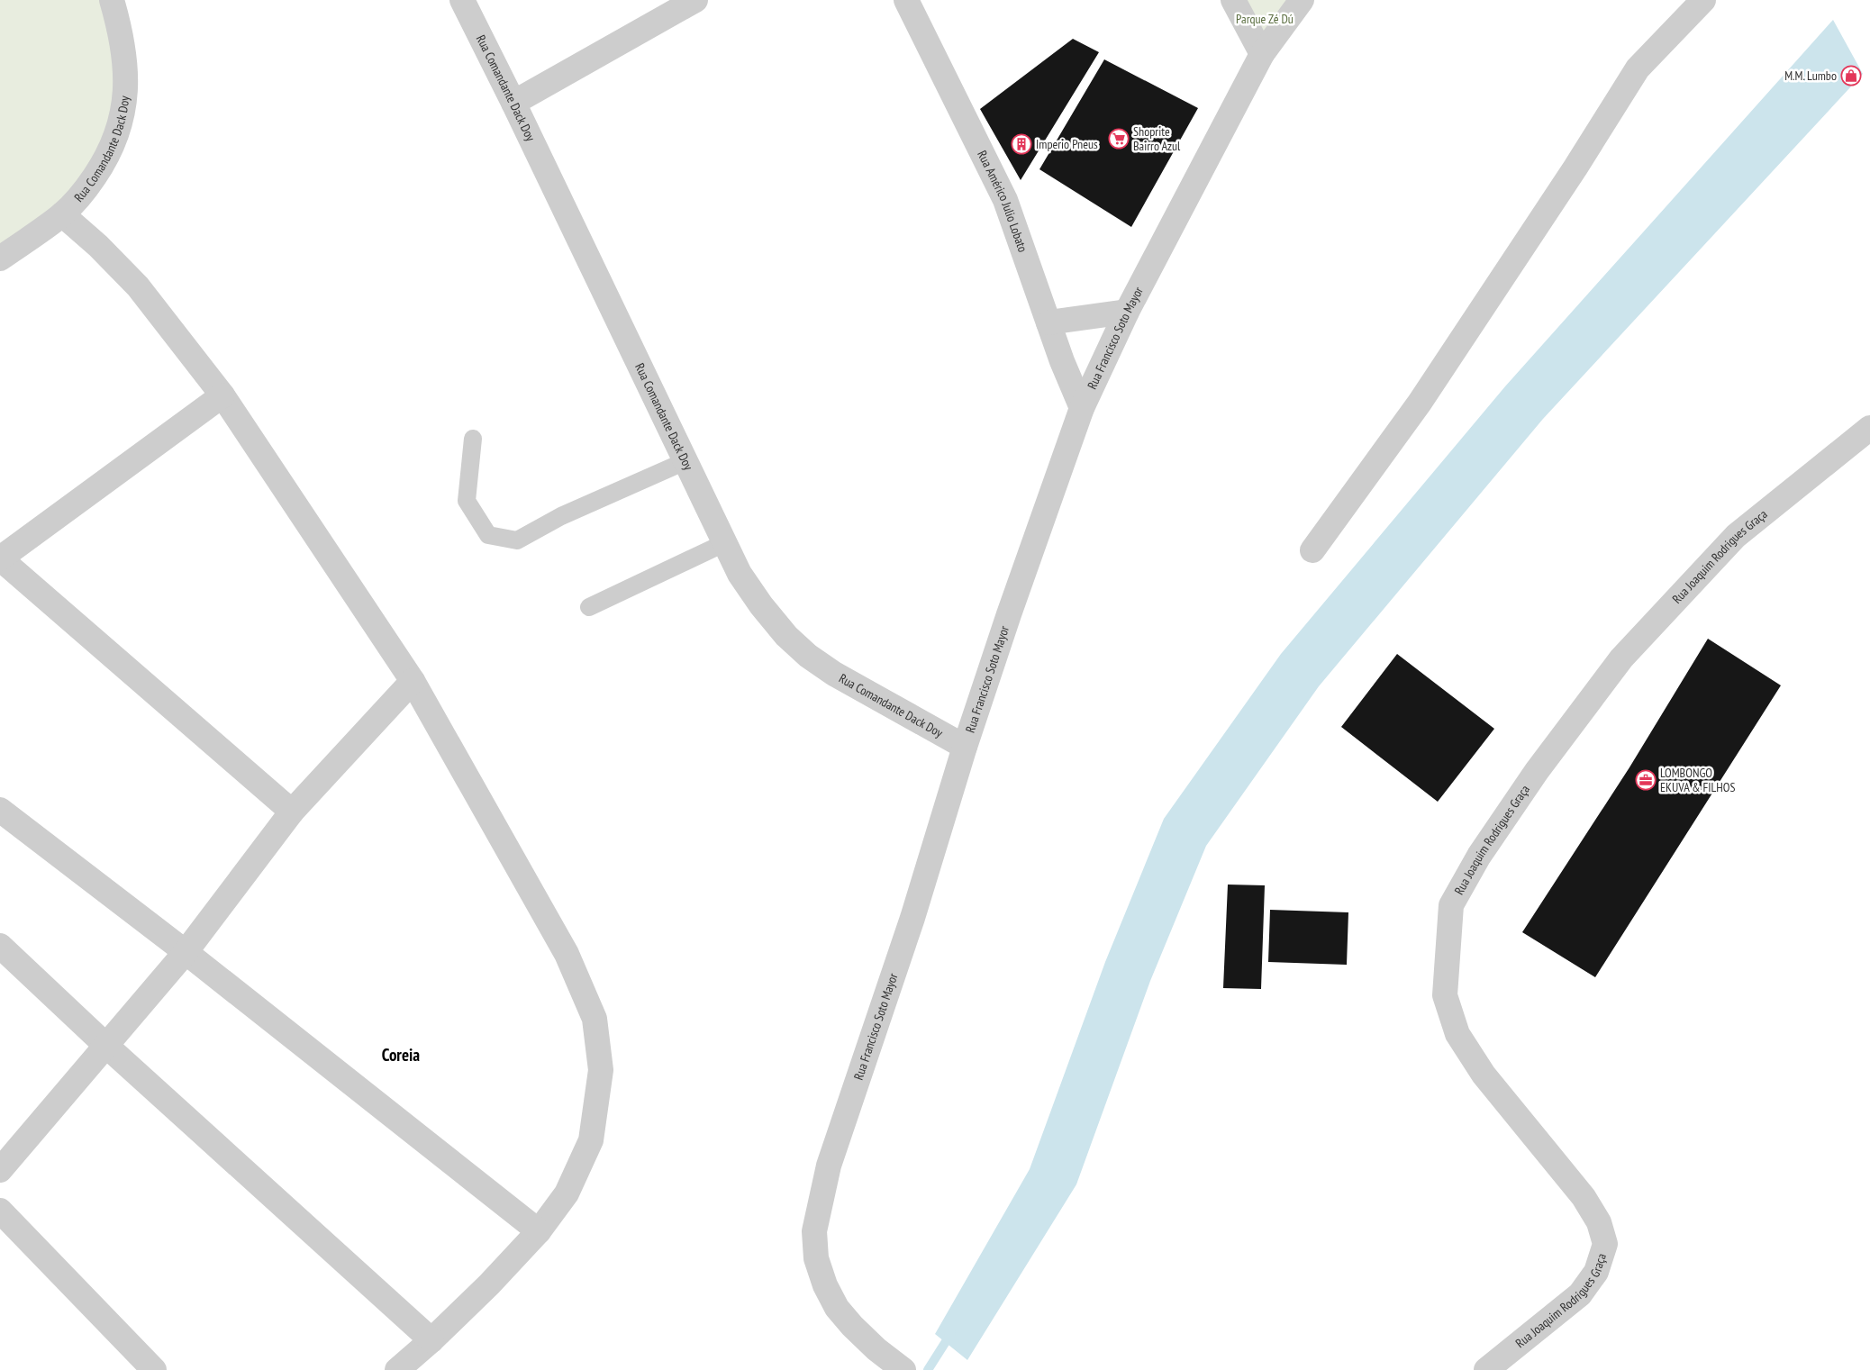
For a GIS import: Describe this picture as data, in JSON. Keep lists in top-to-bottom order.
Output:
{
  "streets": {
    "street": [
      "Rua Comandante Dack Doy",
      "Rua Américo Julio Lobato",
      "Rua Francisco Soto Mayor",
      "Rua Joaquim Rodrigues Graça"
    ]
  },
  "crossings": [
    ["Rua Comandante Dack Doy", "Rua Francisco Soto Mayor"],
    ["Rua Américo Julio Lobato", "Rua Francisco Soto Mayor"]
  ],
  "districts": ["Coreia"],
  "parks": ["Parque Zé Dú"],
  "places": {
    "shop": ["M.M. Lumbo"],
    "supermarket": ["Shoprite Bairro Azul"],
    "building": ["Imperio Pneus"],
    "office": ["LOMBONGO EKUVA & FILHOS"]
  }
}
